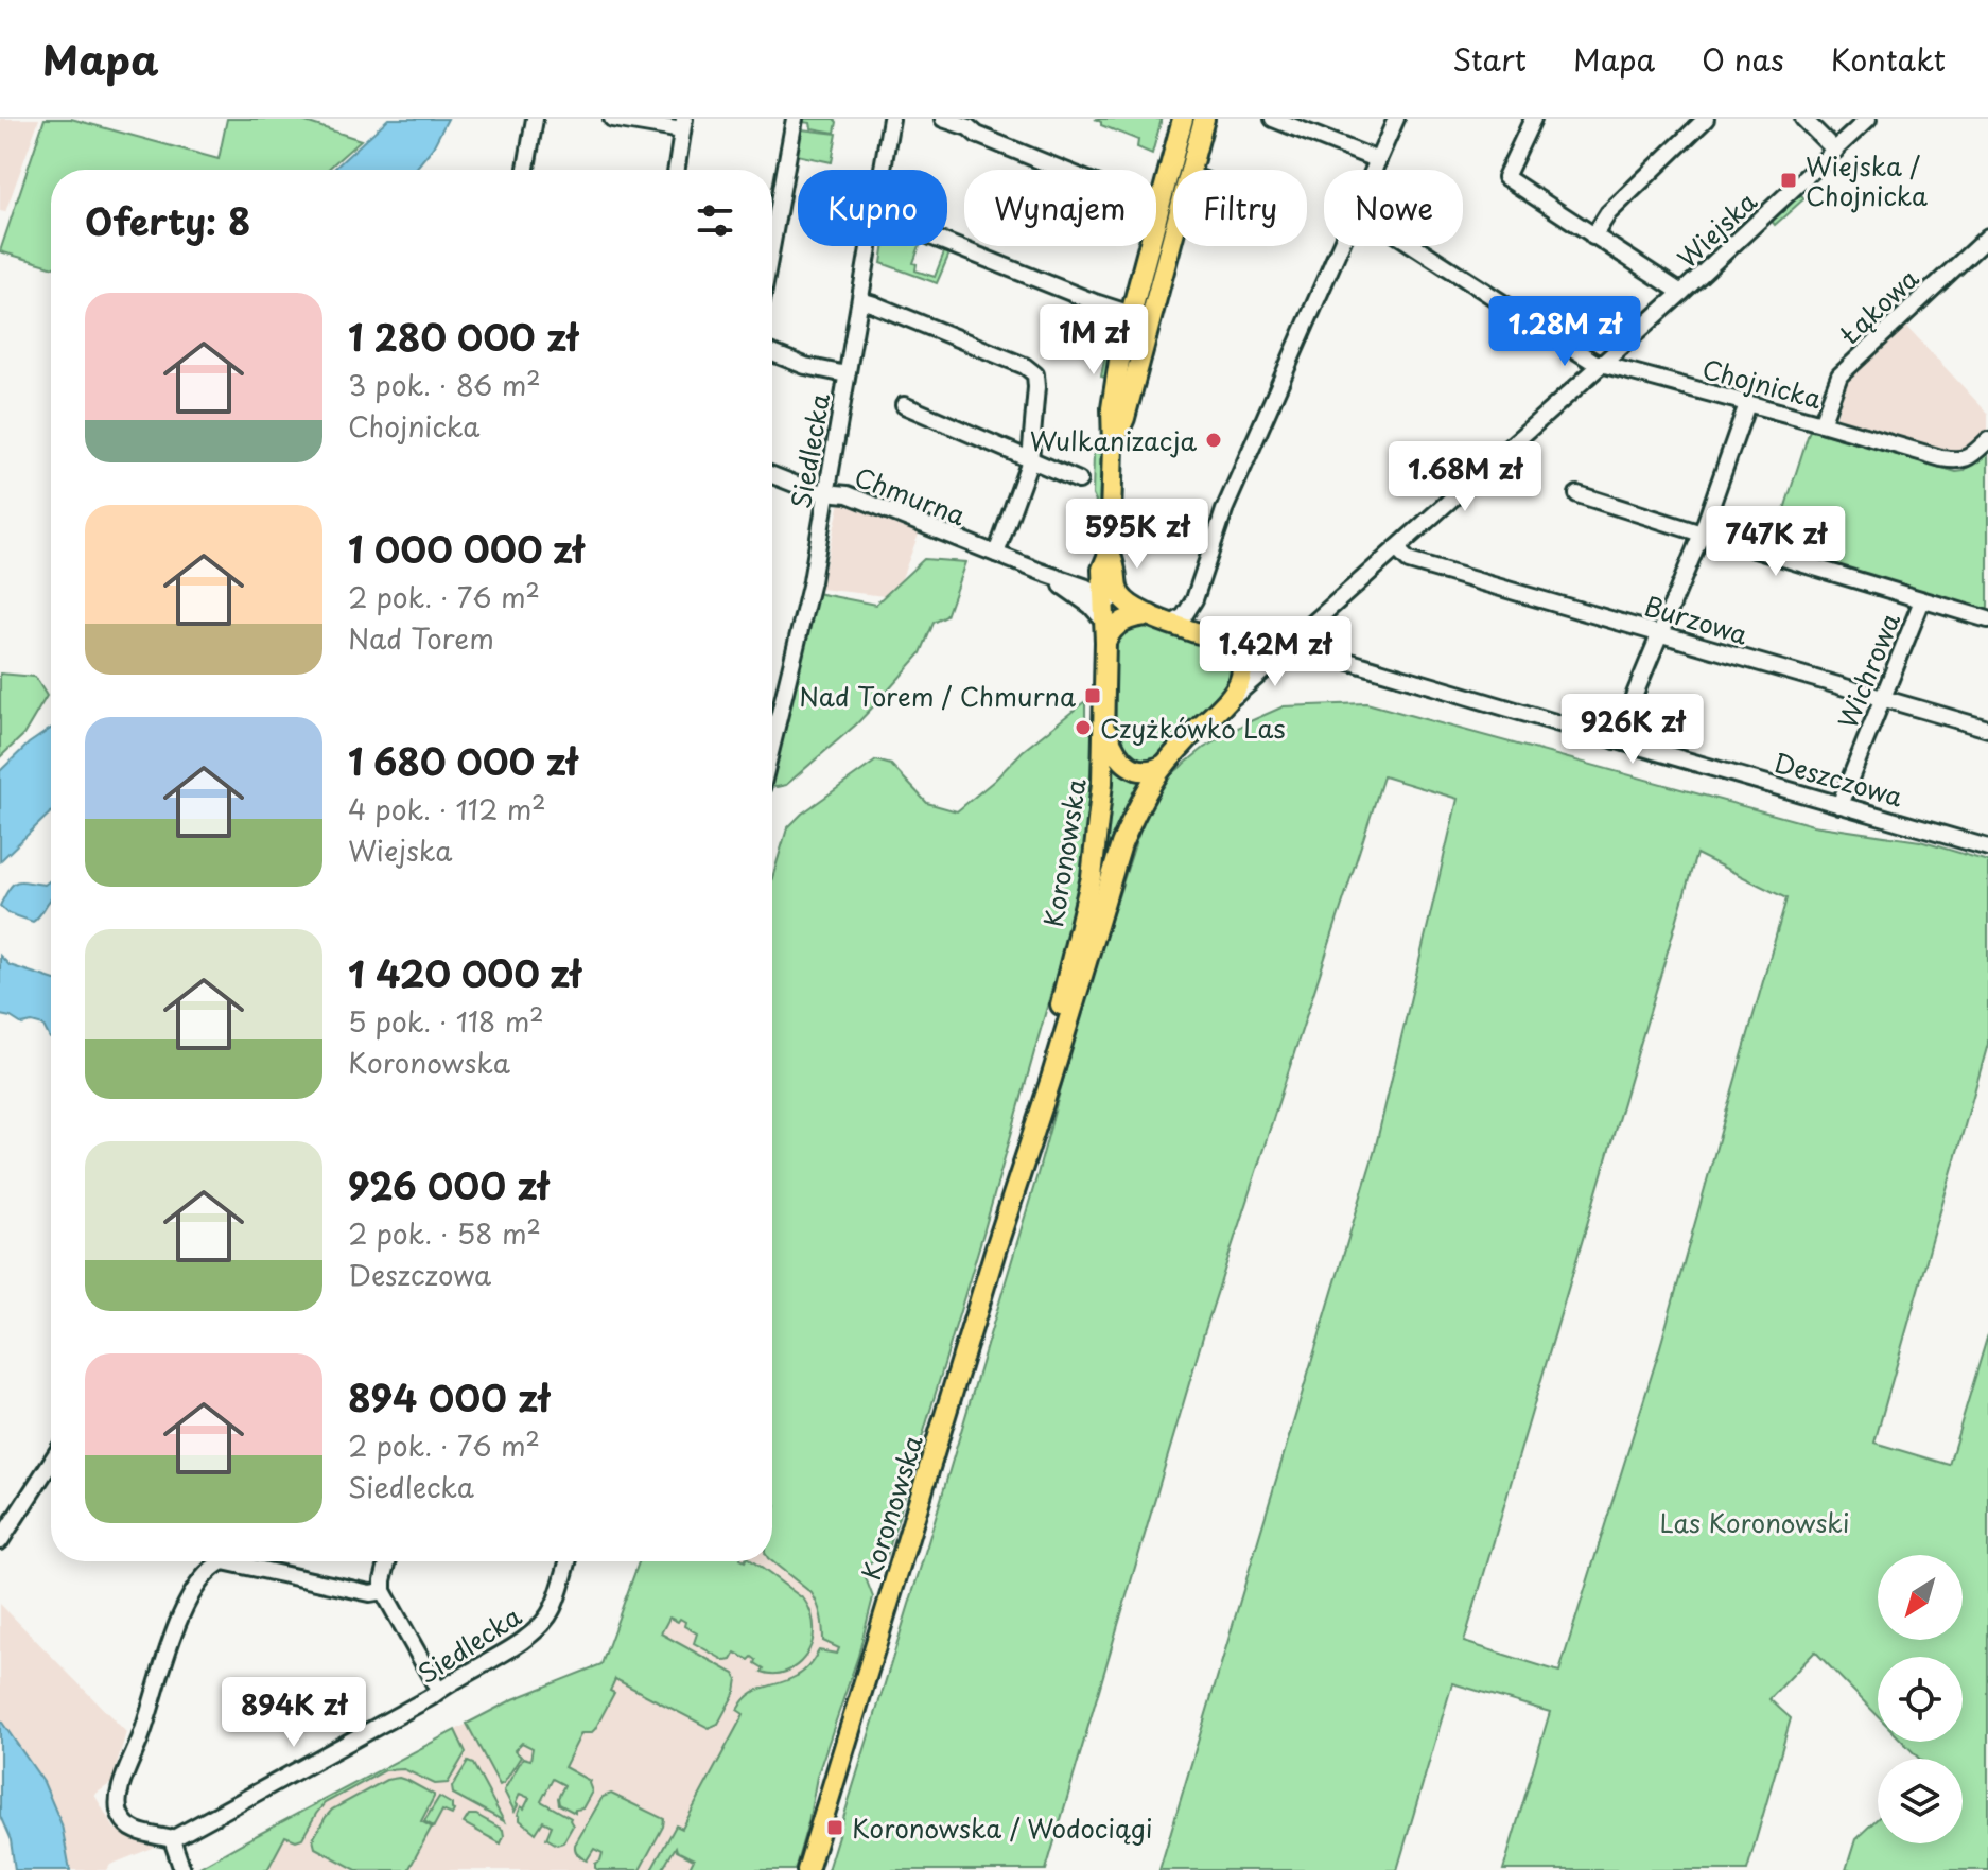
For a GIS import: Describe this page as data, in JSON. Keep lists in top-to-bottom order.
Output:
{
  "streets": {
    "main road": ["Deszczowa", "Koronowska"],
    "street": [
      "Wiejska",
      "Łąkowa",
      "Chojnicka",
      "Siedlecka",
      "Chmurna",
      "Burzowa",
      "Wichrowa"
    ]
  },
  "crossings": [
    ["Wiejska", "Chojnicka"],
    ["Wiejska", "Burzowa"],
    ["Wiejska", "Deszczowa"],
    ["Wiejska", "Koronowska"],
    ["Łąkowa", "Chojnicka"],
    ["Siedlecka", "Chmurna"],
    ["Chmurna", "Deszczowa"],
    ["Chmurna", "Koronowska"],
    ["Burzowa", "Wichrowa"],
    ["Wichrowa", "Deszczowa"],
    ["Deszczowa", "Koronowska"]
  ],
  "parks": ["Las Koronowski"],
  "places": {
    "transit": ["Wiejska / Chojnicka", "Nad Torem / Chmurna", "Koronowska / Wodociągi"],
    "other": ["Wulkanizacja", "Czyżkówko Las"]
  },
  "north": "bottom left",
  "page": {
    "header": "Mapa",
    "nav": [
      "Start",
      "Mapa",
      "O nas",
      "Kontakt"
    ],
    "chip": [
      "Kupno",
      "Wynajem",
      "Filtry",
      "Nowe"
    ],
    "heading": "Oferty: 8",
    "list": [
      {
        "name": "1 280 000 zł",
        "note": "3 pok. · 86 m² · Chojnicka"
      },
      {
        "name": "1 000 000 zł",
        "note": "2 pok. · 76 m² · Nad Torem"
      },
      {
        "name": "1 680 000 zł",
        "note": "4 pok. · 112 m² · Wiejska"
      },
      {
        "name": "1 420 000 zł",
        "note": "5 pok. · 118 m² · Koronowska"
      },
      {
        "name": "926 000 zł",
        "note": "2 pok. · 58 m² · Deszczowa"
      },
      {
        "name": "894 000 zł",
        "note": "2 pok. · 76 m² · Siedlecka"
      }
    ],
    "price": [
      "1.28M zł",
      "1M zł",
      "1.68M zł",
      "595K zł",
      "747K zł",
      "1.42M zł",
      "926K zł",
      "894K zł"
    ]
  }
}
